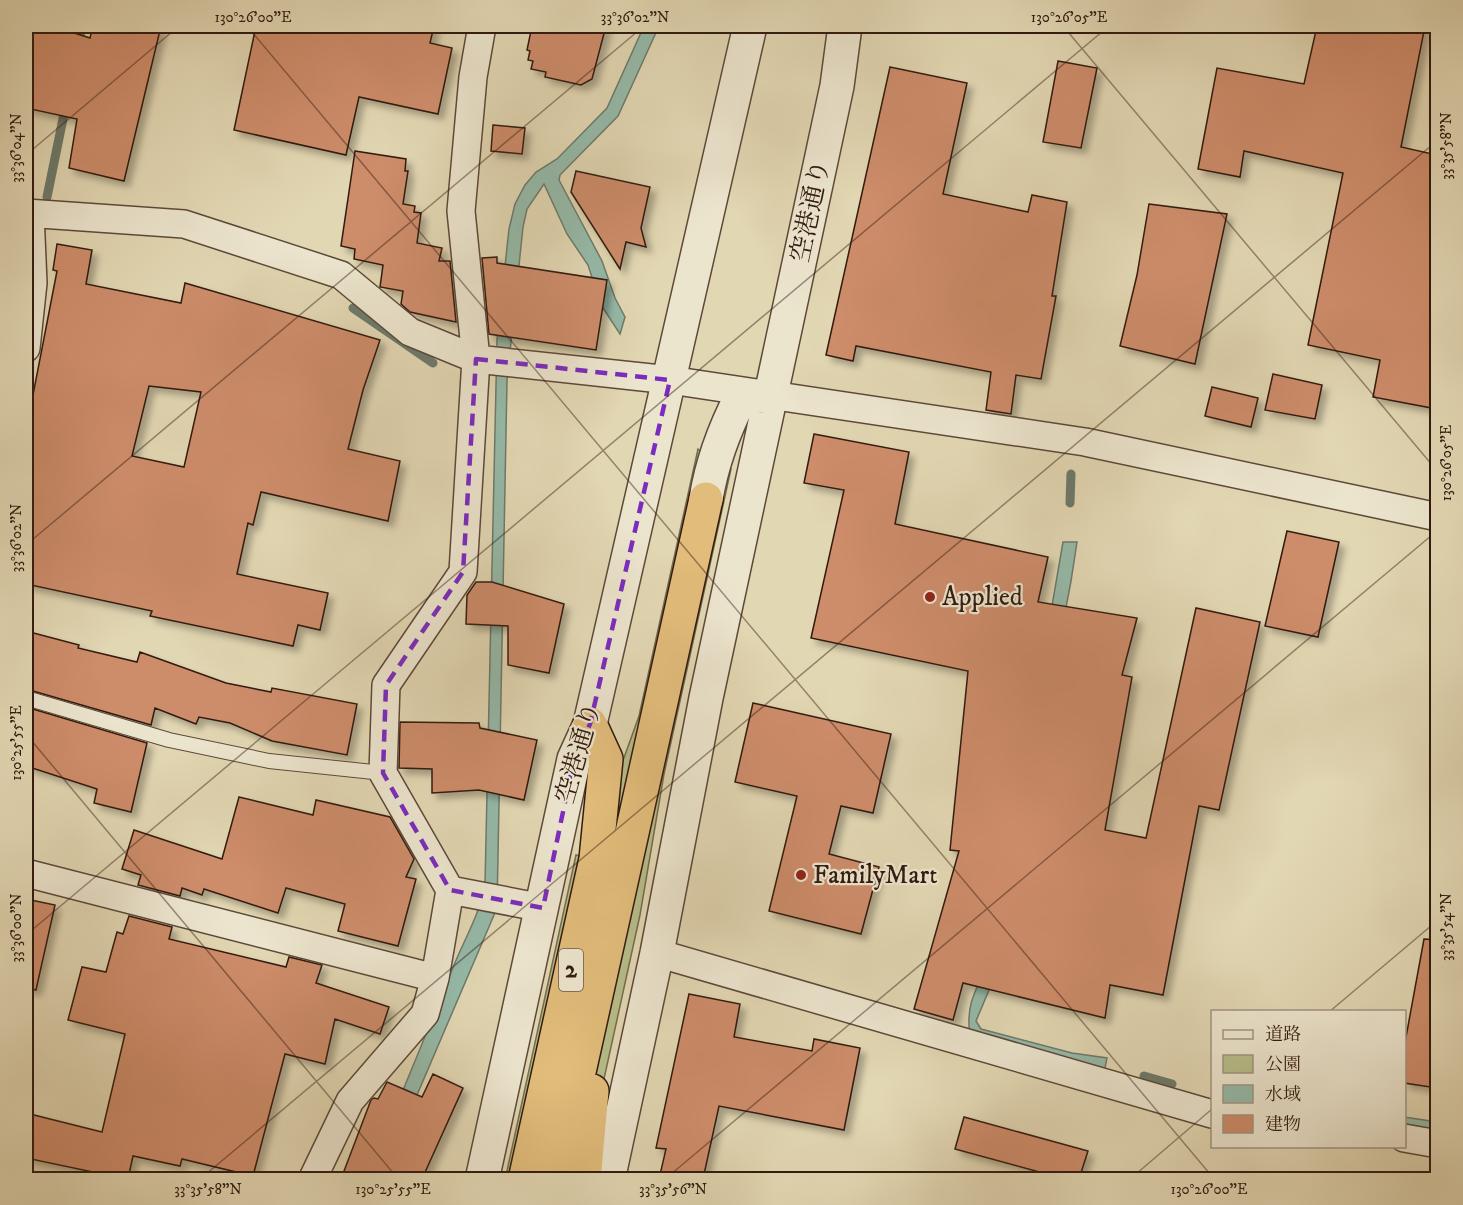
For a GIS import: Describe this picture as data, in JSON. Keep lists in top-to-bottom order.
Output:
{
  "streets": {
    "highway": ["2"],
    "street": ["空港通り"]
  },
  "crossings": [
    ["空港通り", "2"]
  ],
  "places": ["Applied", "FamilyMart"],
  "legend": [
    "道路",
    "公園",
    "水域",
    "建物"
  ],
  "coordinates": [
    "130°26'00\"E",
    "33°36'02\"N",
    "130°26'05\"E",
    "33°35'58\"N",
    "33°36'04\"N",
    "130°25'55\"E",
    "33°35'54\"N",
    "33°36'00\"N",
    "33°35'56\"N"
  ]
}
